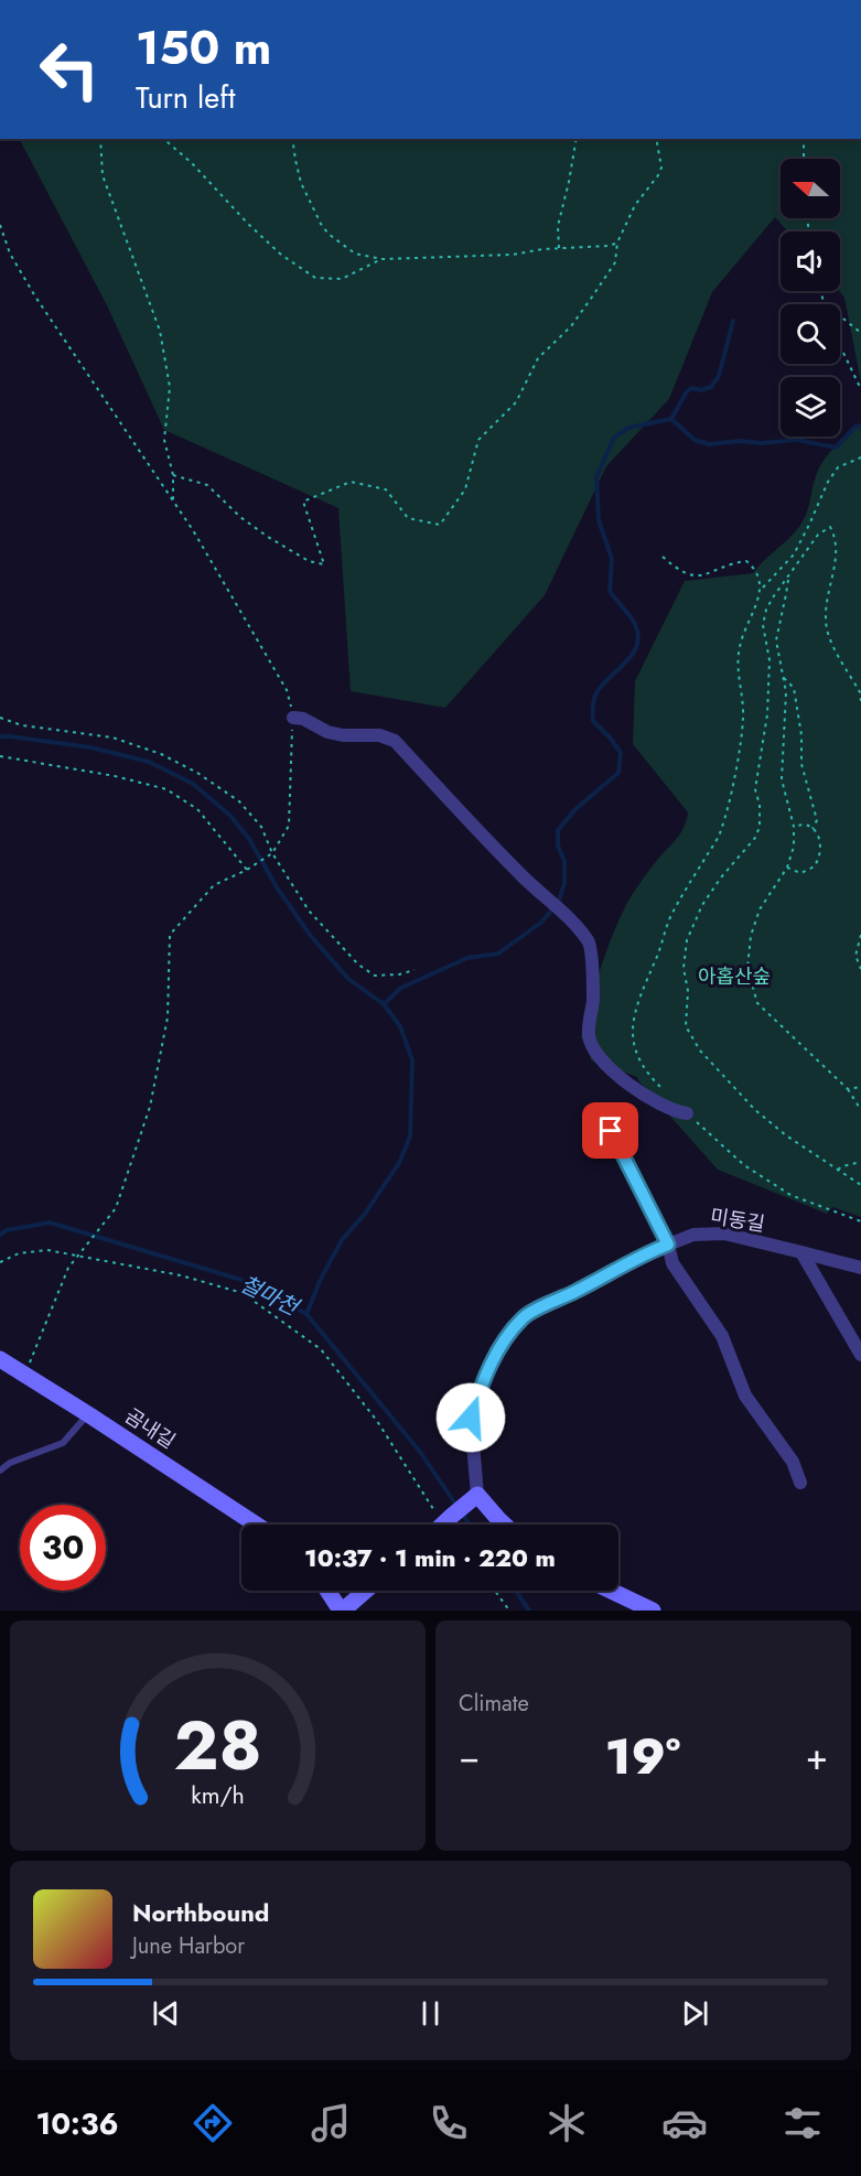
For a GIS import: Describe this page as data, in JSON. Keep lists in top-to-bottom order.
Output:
{
  "streets": {
    "street": ["미동길", "곰내길"]
  },
  "water": ["철마천"],
  "parks": ["아홉산숲"],
  "north": "left",
  "page": {
    "turn": ["150 m", "Turn left"],
    "limit": "30",
    "trip": "10:37 · 1 min · 220 m",
    "tile": "Climate",
    "heat": ["−", "19°", "+"],
    "song": ["Northbound", "June Harbor"],
    "tabs": "10:36",
    "gauge": ["28", "km/h"]
  }
}
